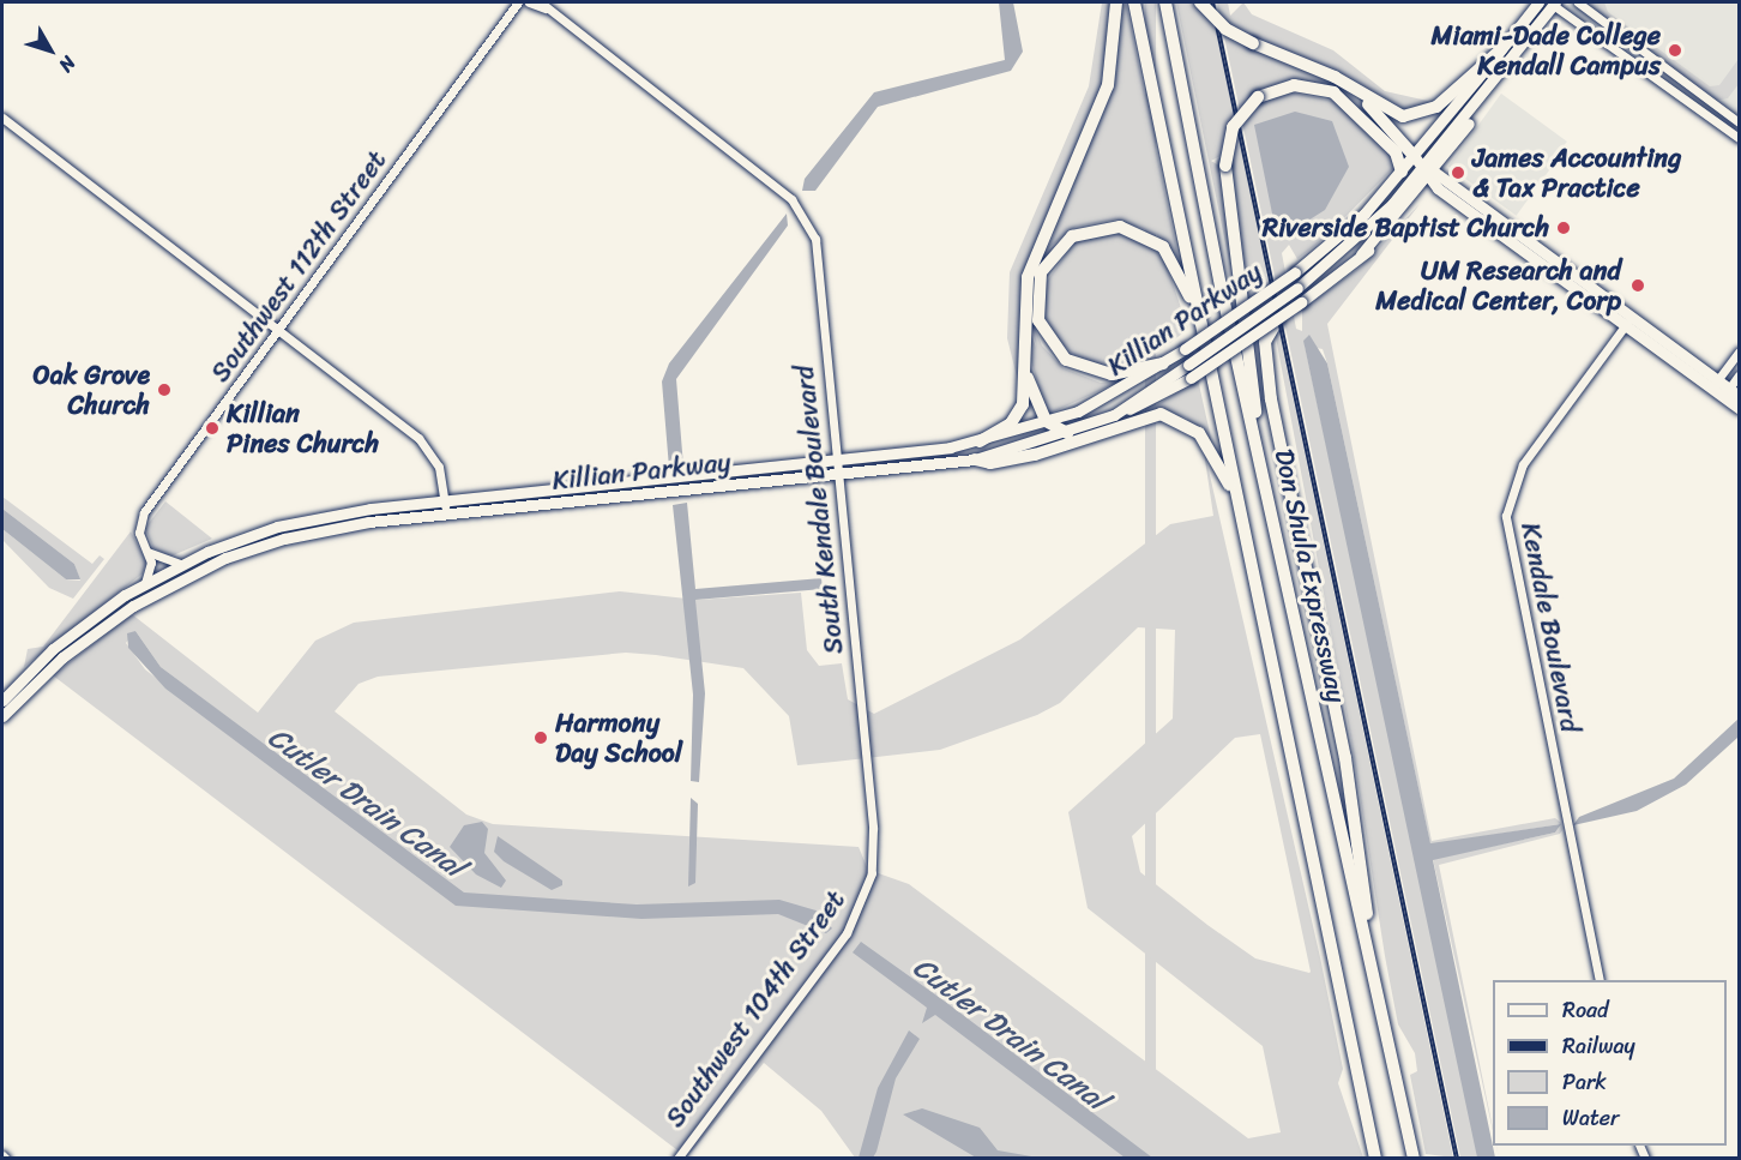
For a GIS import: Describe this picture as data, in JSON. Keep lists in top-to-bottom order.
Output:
{
  "streets": {
    "highway": ["Don Shula Expressway"],
    "main road": ["Killian Parkway"],
    "street": [
      "Southwest 112th Street",
      "South Kendale Boulevard",
      "Kendale Boulevard",
      "Southwest 104th Street"
    ]
  },
  "crossings": [
    ["Southwest 112th Street", "Killian Parkway"],
    ["Killian Parkway", "South Kendale Boulevard"],
    ["South Kendale Boulevard", "Southwest 104th Street"]
  ],
  "water": ["Cutler Drain Canal"],
  "places": [
    "Miami-Dade College Kendall Campus",
    "James Accounting & Tax Practice",
    "Riverside Baptist Church",
    "UM Research and Medical Center, Corp",
    "Oak Grove Church",
    "Killian Pines Church",
    "Harmony Day School"
  ],
  "legend": [
    "Road",
    "Railway",
    "Park",
    "Water"
  ],
  "north": "bottom right"
}
